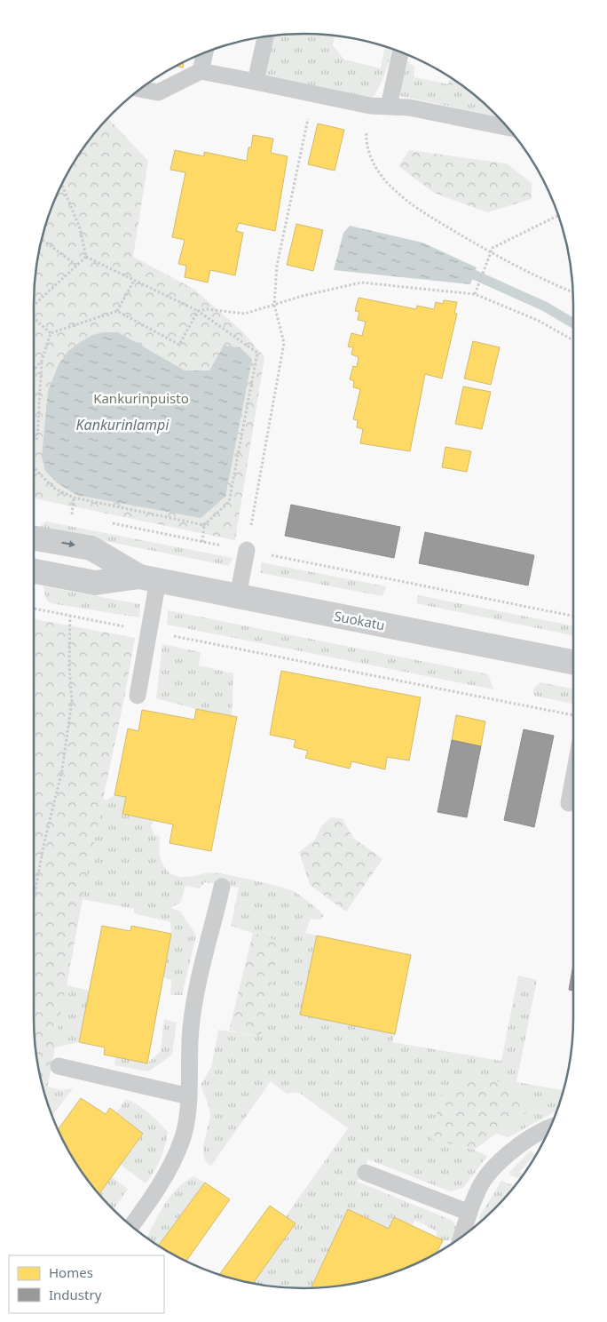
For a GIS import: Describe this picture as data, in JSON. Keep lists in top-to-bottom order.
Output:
{
  "streets": {
    "street": ["Suokatu"]
  },
  "water": ["Kankurinlampi"],
  "parks": ["Kankurinpuisto"],
  "legend": ["Homes", "Industry"]
}
